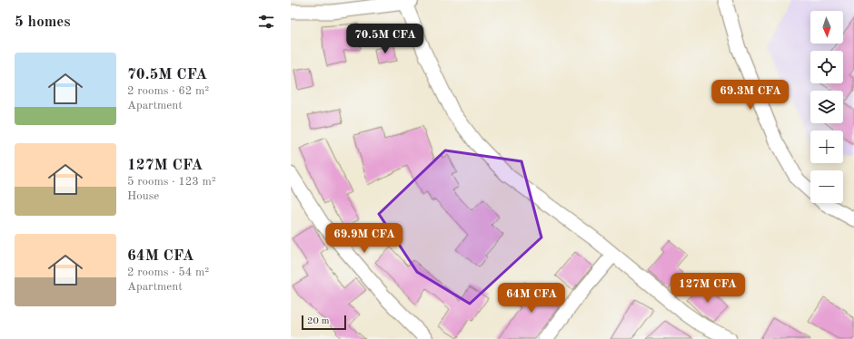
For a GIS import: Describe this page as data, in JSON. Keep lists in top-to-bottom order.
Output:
{
  "scale_bar": "20 m",
  "north": "bottom",
  "page": {
    "heading": "5 homes",
    "map_buttons": ["+", "−"],
    "price": [
      "70.5M CFA",
      "69.3M CFA",
      "69.9M CFA",
      "127M CFA",
      "64M CFA"
    ],
    "list": [
      {
        "name": "70.5M CFA",
        "note": "2 rooms · 62 m² · Apartment"
      },
      {
        "name": "127M CFA",
        "note": "5 rooms · 123 m² · House"
      },
      {
        "name": "64M CFA",
        "note": "2 rooms · 54 m² · Apartment"
      }
    ],
    "scale": "20 m"
  }
}
